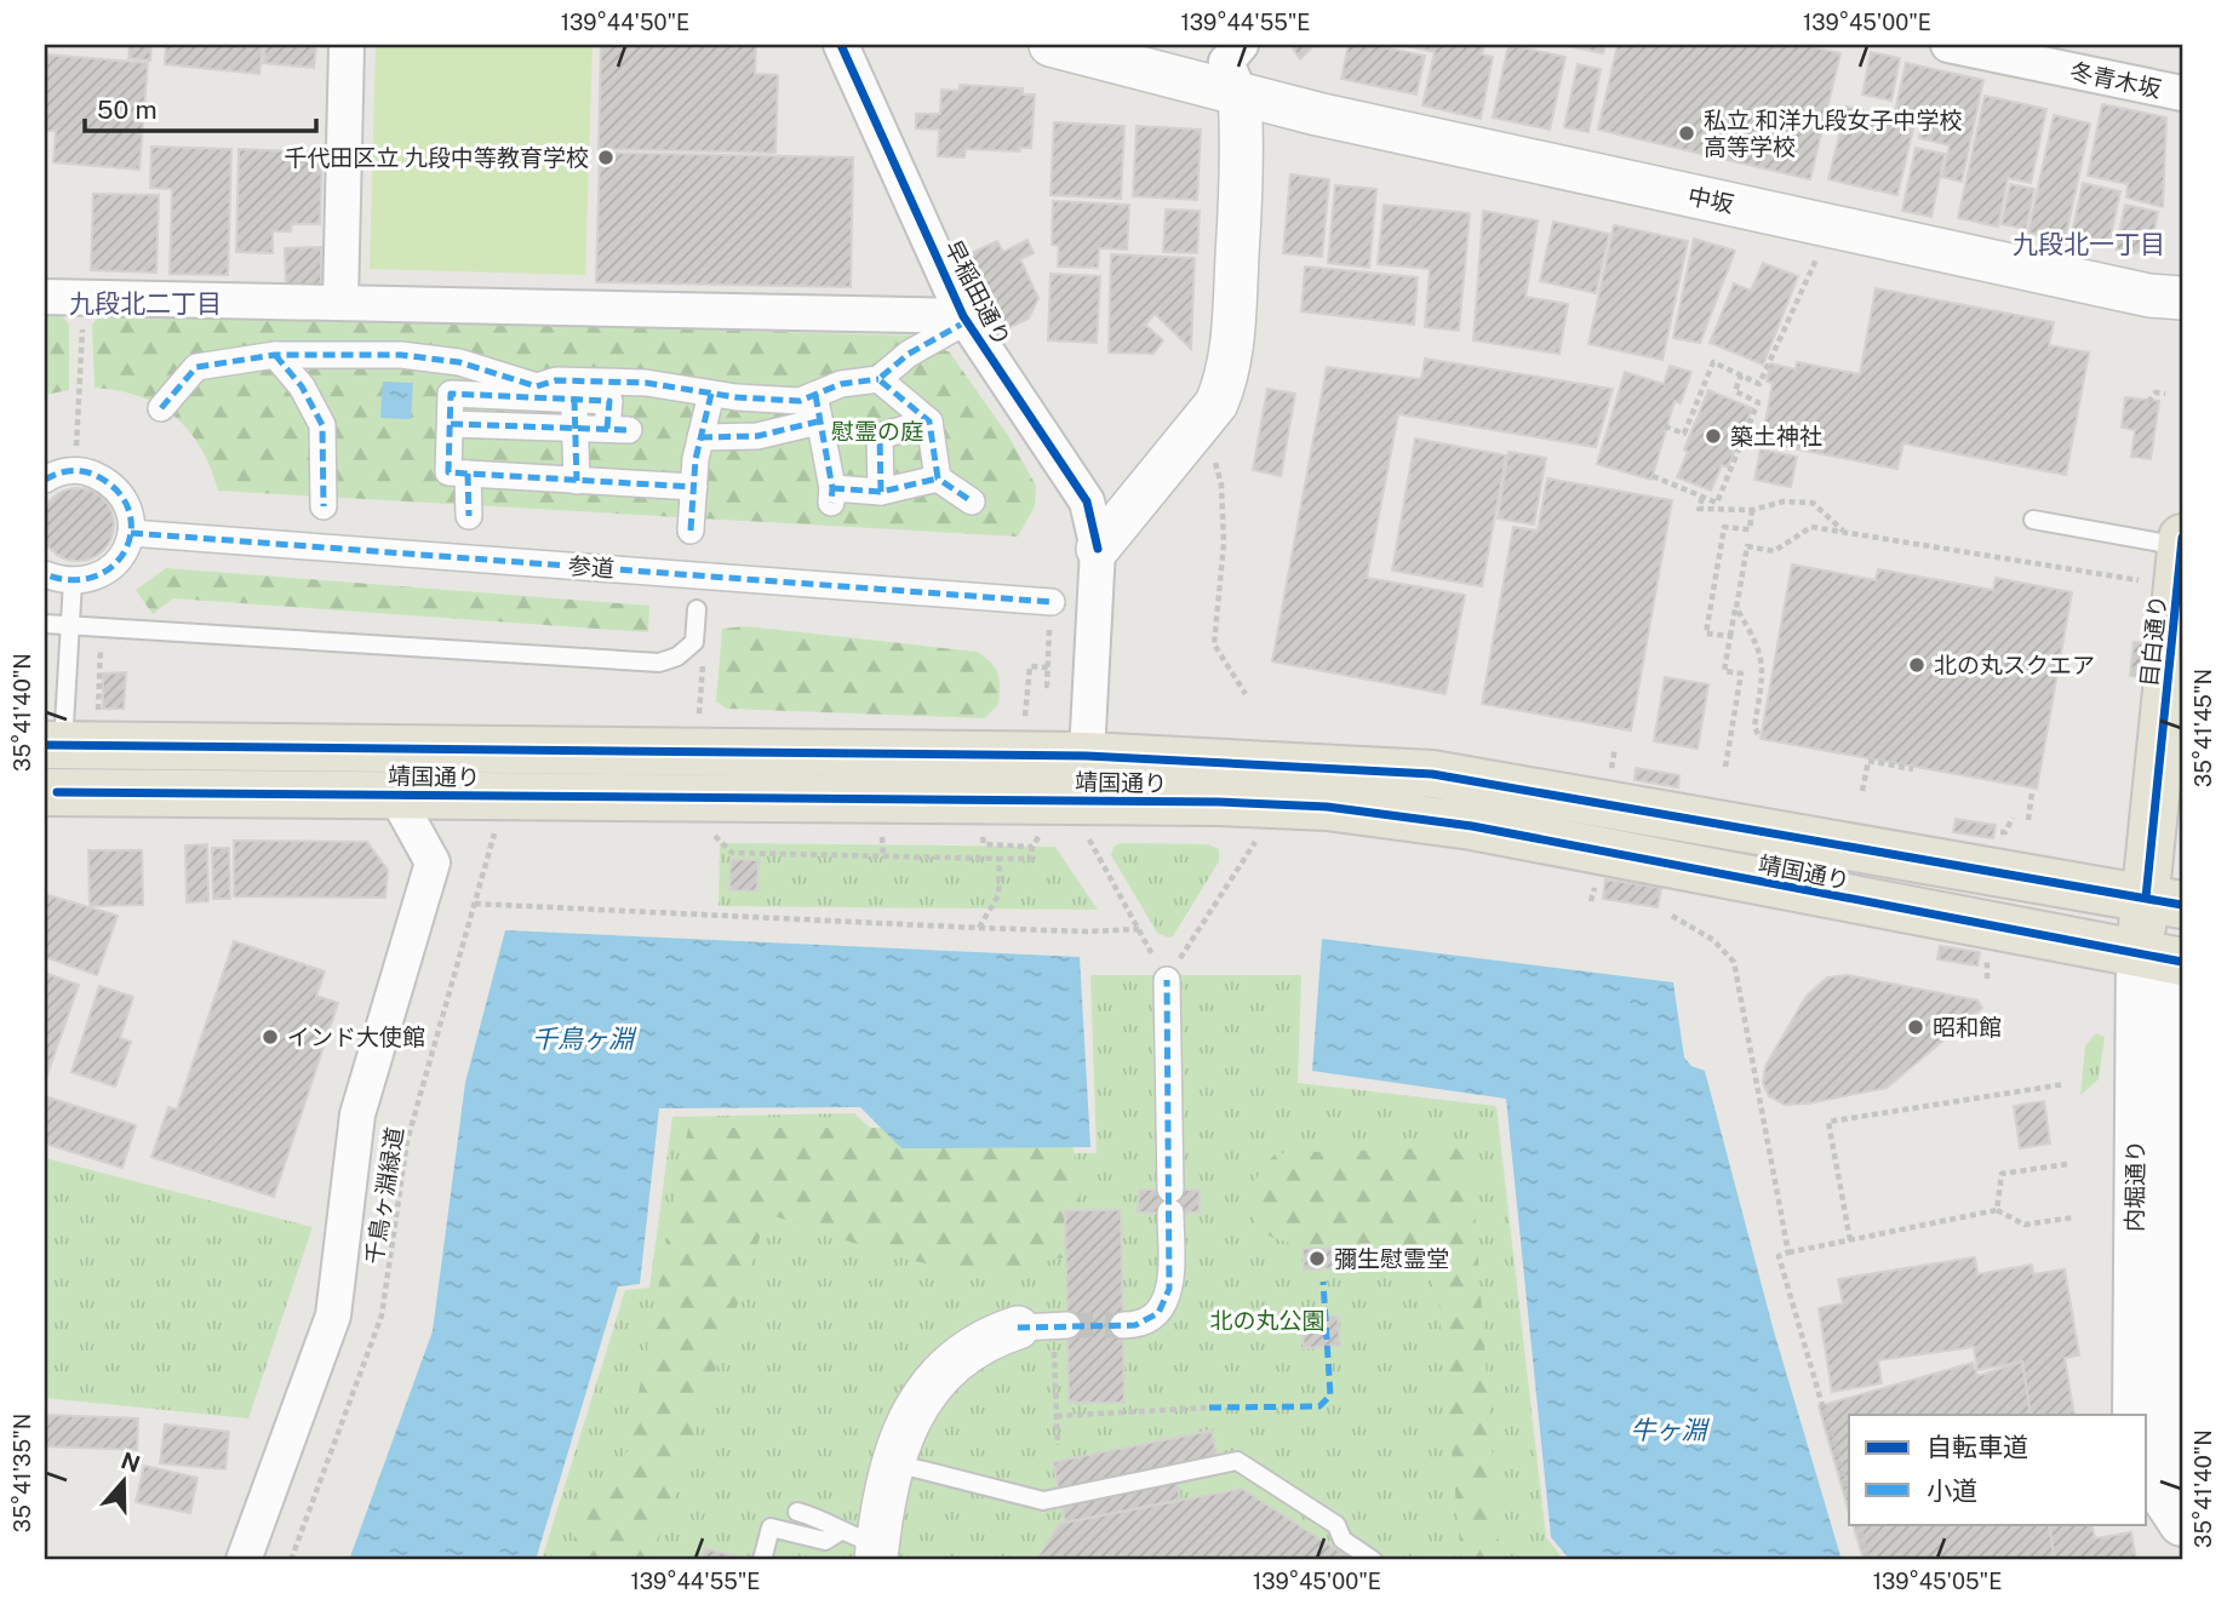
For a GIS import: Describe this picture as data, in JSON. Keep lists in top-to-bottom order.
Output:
{
  "streets": {
    "main road": ["目白通り", "靖国通り", "内堀通り"],
    "street": [
      "冬青木坂",
      "中坂",
      "早稲田通り",
      "参道"
    ],
    "path": ["千鳥ヶ淵緑道"]
  },
  "crossings": [
    ["早稲田通り", "靖国通り"],
    ["目白通り", "靖国通り"],
    ["目白通り", "内堀通り"],
    ["靖国通り", "内堀通り"]
  ],
  "districts": ["九段北一丁目", "九段北二丁目"],
  "water": ["千鳥ヶ淵", "牛ヶ淵"],
  "parks": ["慰霊の庭", "北の丸公園"],
  "places": [
    "私立 和洋九段女子中学校 高等学校",
    "千代田区立 九段中等教育学校",
    "築土神社",
    "北の丸スクエア",
    "昭和館",
    "インド大使館",
    "彌生慰霊堂"
  ],
  "legend": ["自転車道", "小道"],
  "scale_bar": "50 m",
  "north": "top",
  "coordinates": [
    "139°44'50\"E",
    "139°44'55\"E",
    "139°45'00\"E",
    "35°41'40\"N",
    "35°41'45\"N",
    "35°41'35\"N",
    "139°45'05\"E"
  ]
}
